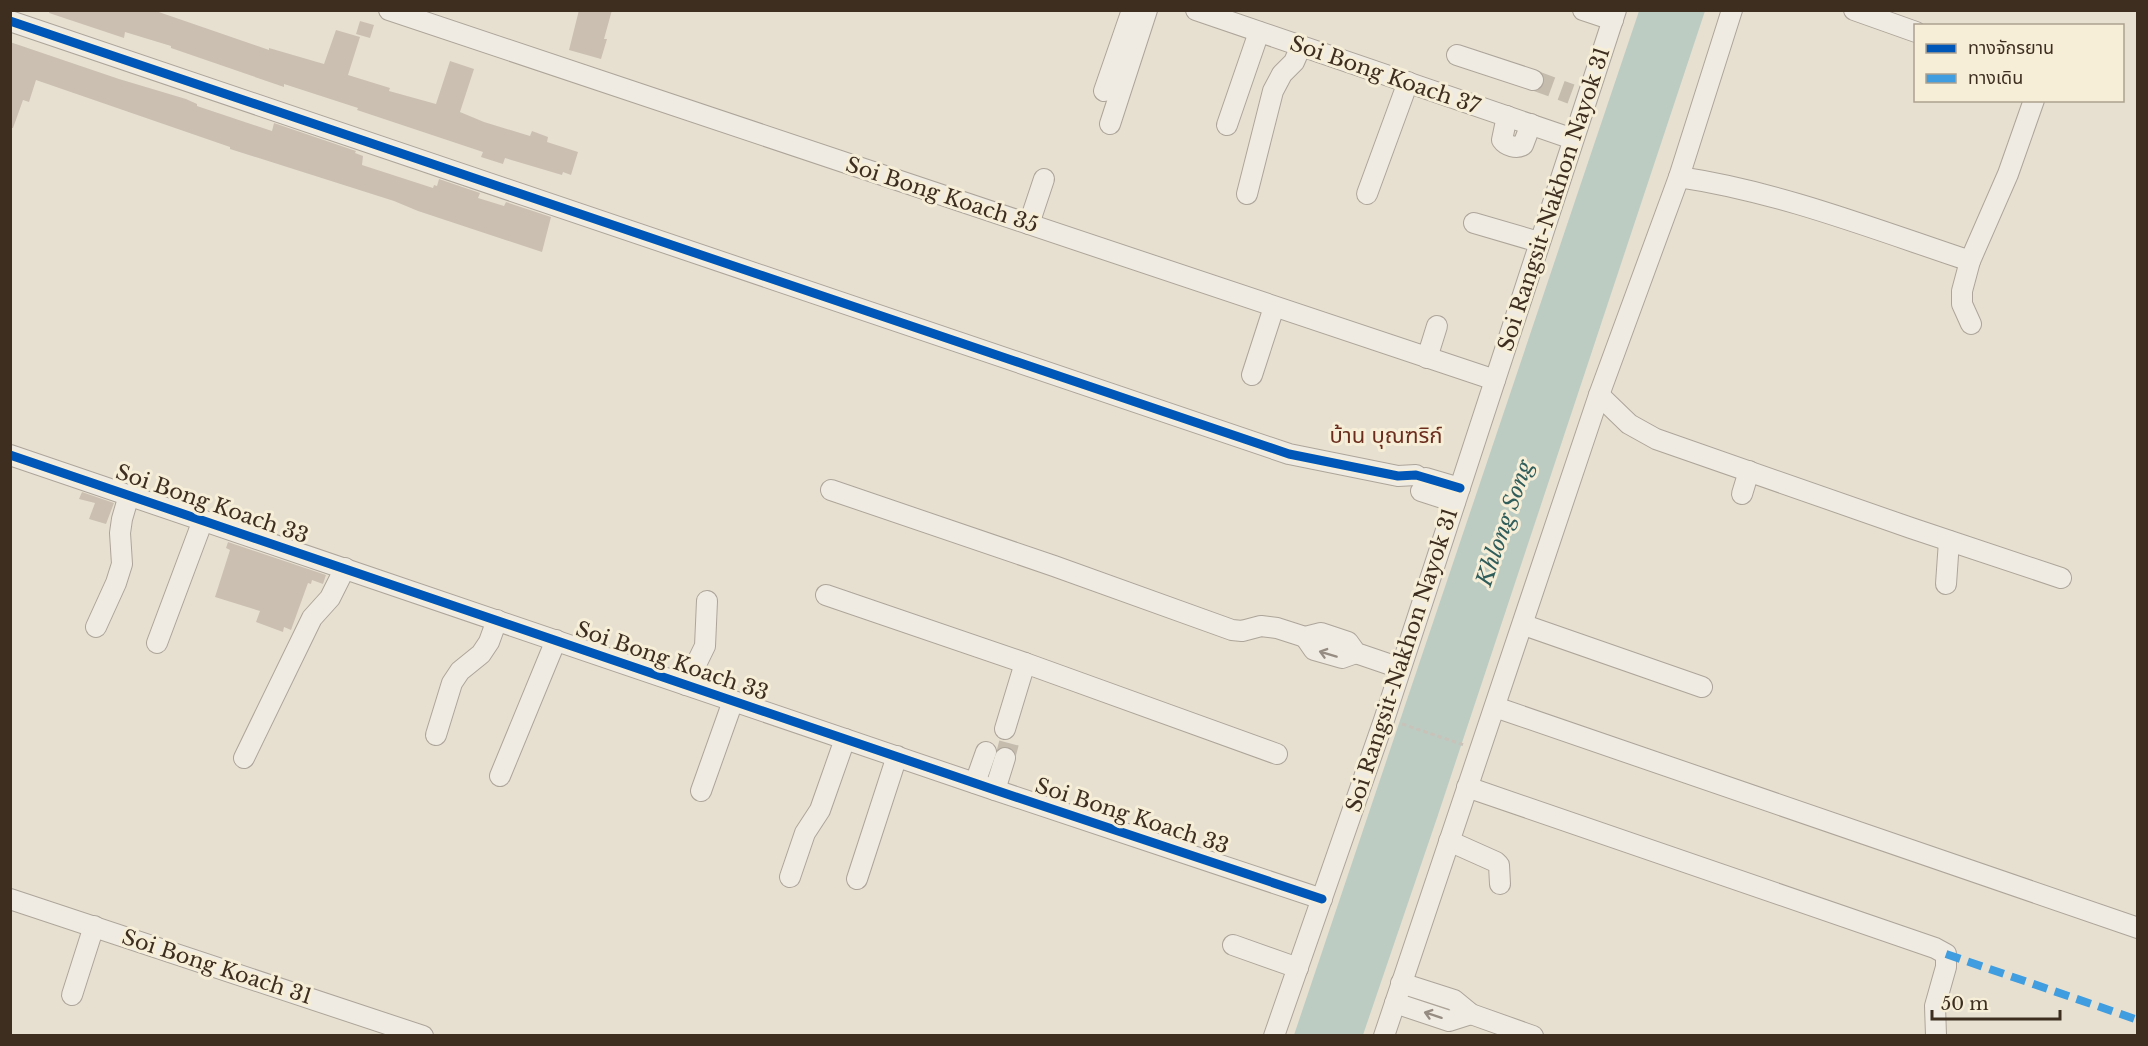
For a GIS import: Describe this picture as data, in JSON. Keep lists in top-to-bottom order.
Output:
{
  "streets": {
    "street": [
      "Soi Bong Koach 37",
      "Soi Bong Koach 35",
      "Soi Rangsit-Nakhon Nayok 31",
      "Soi Bong Koach 33",
      "Soi Bong Koach 31"
    ]
  },
  "crossings": [
    ["Soi Bong Koach 37", "Soi Rangsit-Nakhon Nayok 31"],
    ["Soi Bong Koach 35", "Soi Rangsit-Nakhon Nayok 31"],
    ["Soi Rangsit-Nakhon Nayok 31", "Soi Bong Koach 33"]
  ],
  "districts": ["บ้าน บุณฑริก์"],
  "water": ["Khlong Song"],
  "legend": ["ทางจักรยาน", "ทางเดิน"],
  "scale_bar": "50 m"
}
